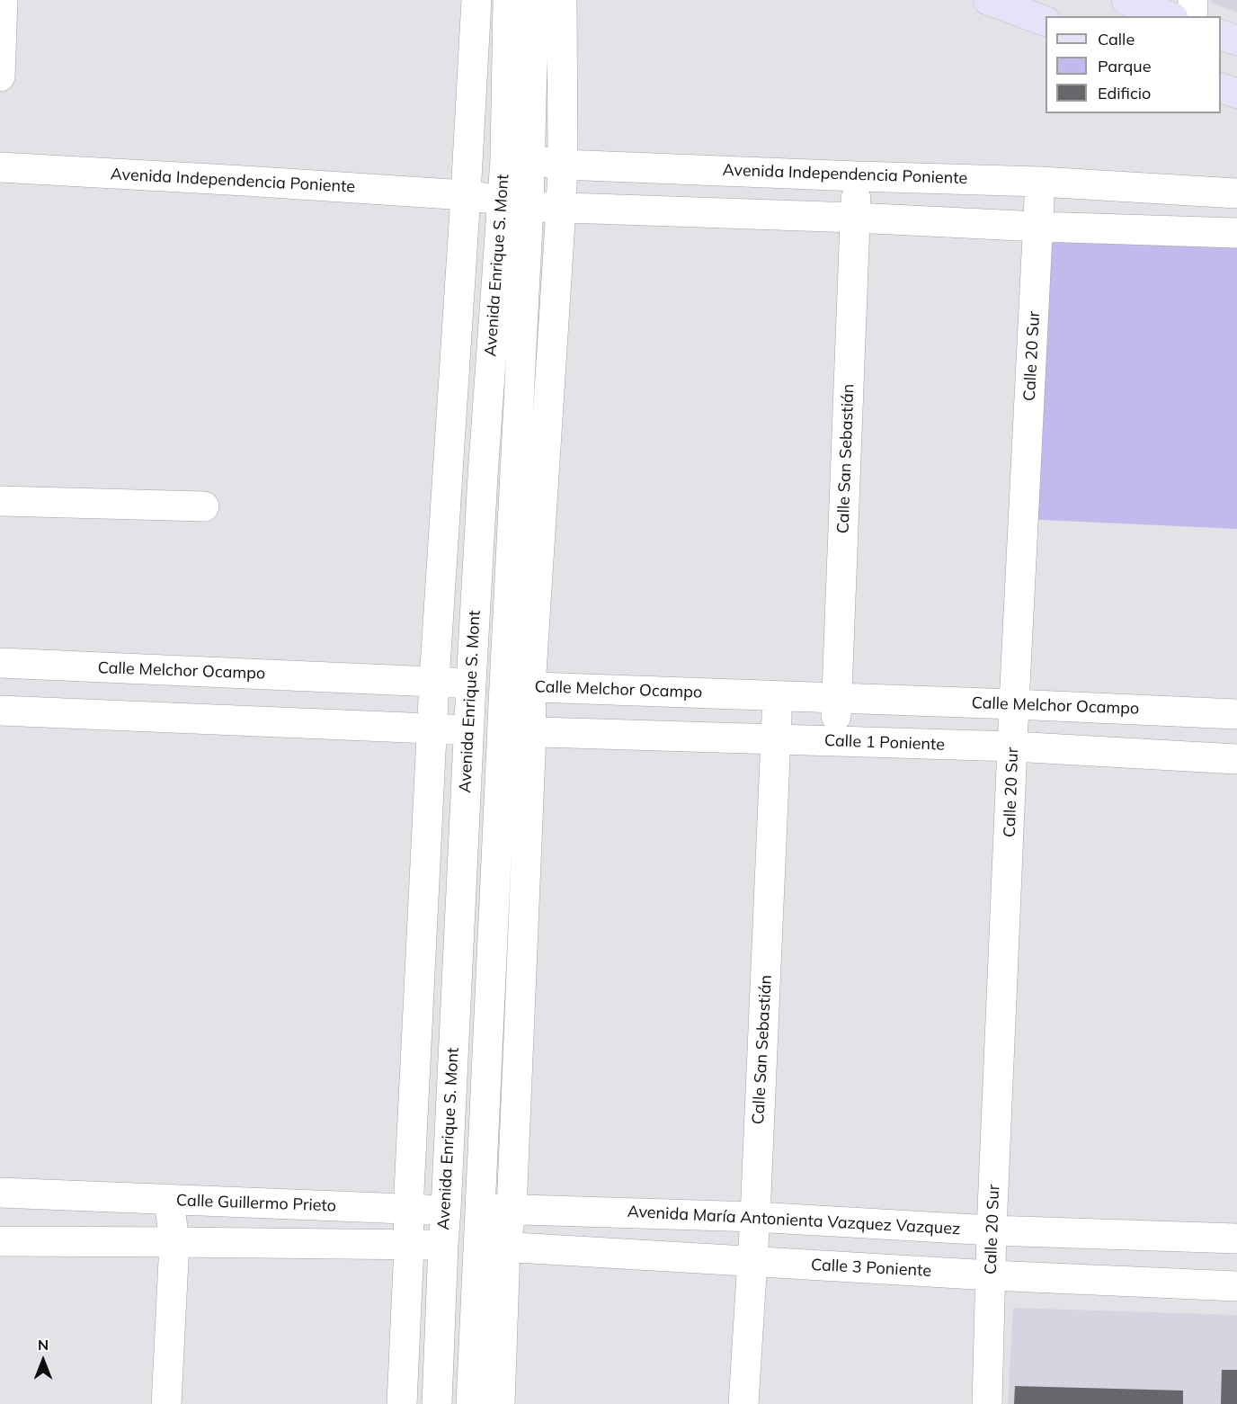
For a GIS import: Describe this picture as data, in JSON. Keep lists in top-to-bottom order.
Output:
{
  "streets": {
    "street": [
      "Avenida Independencia Poniente",
      "Avenida Enrique S. Mont",
      "Calle 20 Sur",
      "Calle San Sebastián",
      "Calle Melchor Ocampo",
      "Calle 1 Poniente",
      "Calle Guillermo Prieto",
      "Avenida María Antonienta Vazquez Vazquez",
      "Calle 3 Poniente"
    ]
  },
  "crossings": [
    ["Avenida Independencia Poniente", "Avenida Enrique S. Mont"],
    ["Avenida Independencia Poniente", "Calle 20 Sur"],
    ["Avenida Independencia Poniente", "Calle San Sebastián"],
    ["Avenida Enrique S. Mont", "Calle Melchor Ocampo"],
    ["Avenida Enrique S. Mont", "Calle Guillermo Prieto"],
    ["Avenida Enrique S. Mont", "Calle 3 Poniente"],
    ["Calle 20 Sur", "Calle Melchor Ocampo"],
    ["Calle 20 Sur", "Calle 1 Poniente"],
    ["Calle 20 Sur", "Avenida María Antonienta Vazquez Vazquez"],
    ["Calle 20 Sur", "Calle 3 Poniente"],
    ["Calle San Sebastián", "Calle Melchor Ocampo"],
    ["Calle San Sebastián", "Calle 1 Poniente"],
    ["Calle San Sebastián", "Avenida María Antonienta Vazquez Vazquez"],
    ["Calle San Sebastián", "Calle 3 Poniente"],
    ["Calle Guillermo Prieto", "Avenida María Antonienta Vazquez Vazquez"]
  ],
  "legend": ["Calle", "Parque", "Edificio"],
  "north": "top"
}
